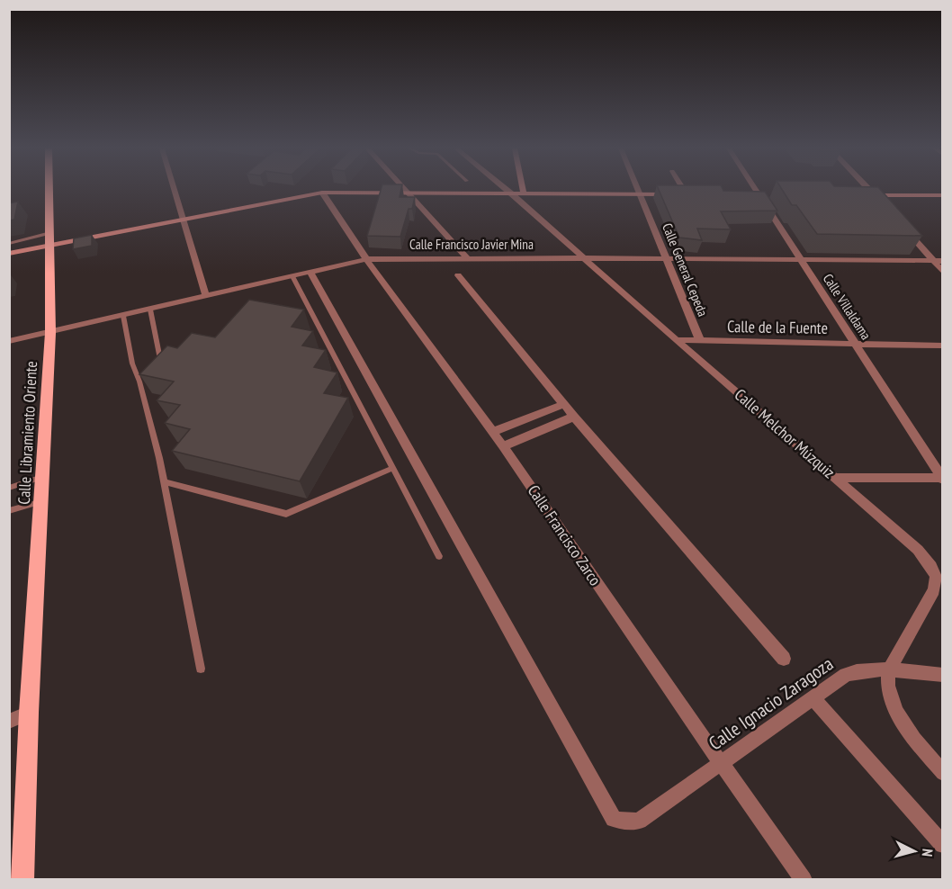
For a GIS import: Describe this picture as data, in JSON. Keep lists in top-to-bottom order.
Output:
{
  "streets": {
    "main road": ["Calle Libramiento Oriente"],
    "street": [
      "Calle Francisco Javier Mina",
      "Calle General Cepeda",
      "Calle Villaldama",
      "Calle de la Fuente",
      "Calle Melchor Múzquiz",
      "Calle Francisco Zarco",
      "Calle Ignacio Zaragoza"
    ]
  },
  "crossings": [
    ["Calle Francisco Javier Mina", "Calle General Cepeda"],
    ["Calle Francisco Javier Mina", "Calle Villaldama"],
    ["Calle Francisco Javier Mina", "Calle Libramiento Oriente"],
    ["Calle Francisco Javier Mina", "Calle Melchor Múzquiz"],
    ["Calle Francisco Javier Mina", "Calle Francisco Zarco"],
    ["Calle Francisco Javier Mina", "Calle Ignacio Zaragoza"],
    ["Calle General Cepeda", "Calle de la Fuente"],
    ["Calle Villaldama", "Calle de la Fuente"],
    ["Calle de la Fuente", "Calle Melchor Múzquiz"],
    ["Calle Melchor Múzquiz", "Calle Ignacio Zaragoza"],
    ["Calle Francisco Zarco", "Calle Ignacio Zaragoza"]
  ],
  "north": "right"
}
